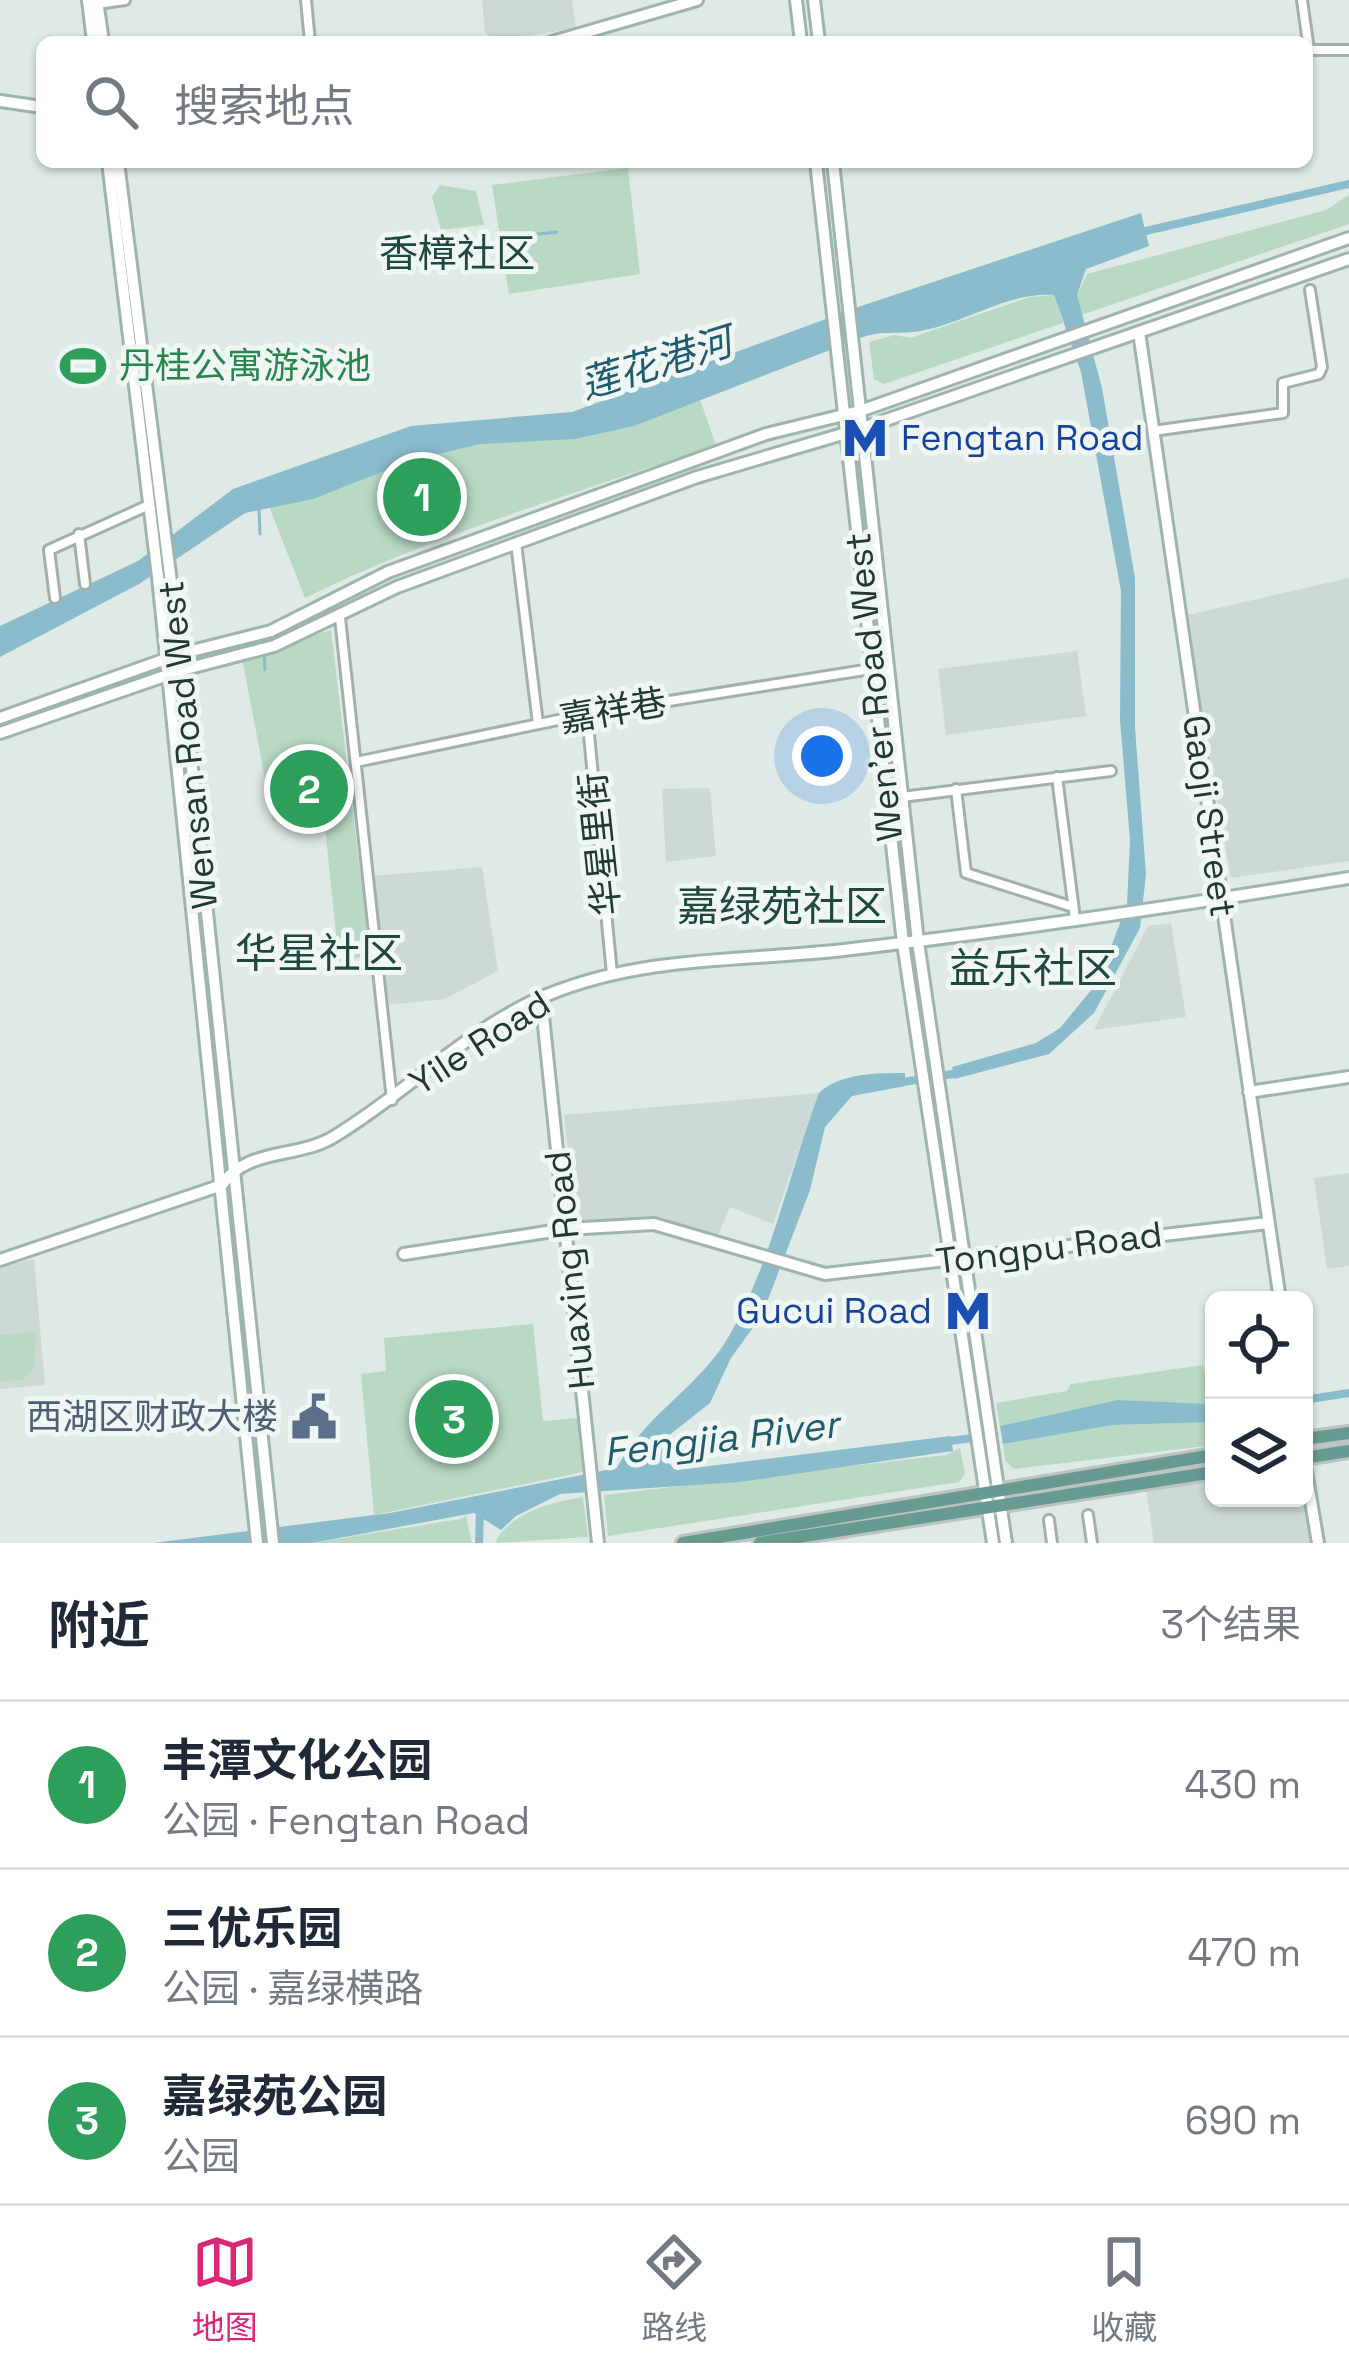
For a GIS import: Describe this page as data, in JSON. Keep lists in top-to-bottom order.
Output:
{
  "streets": {
    "main road": [
      "Wen'er Road West",
      "Wensan Road West",
      "Gaoji Street",
      "Yile Road",
      "Tongpu Road",
      "Huaxing Road"
    ],
    "street": ["嘉祥巷", "华星里街"]
  },
  "crossings": [
    ["Wen'er Road West", "嘉祥巷"],
    ["Wen'er Road West", "Yile Road"],
    ["Wen'er Road West", "Tongpu Road"],
    ["嘉祥巷", "华星里街"],
    ["Wensan Road West", "Yile Road"],
    ["Gaoji Street", "Yile Road"],
    ["Gaoji Street", "Tongpu Road"],
    ["华星里街", "Yile Road"],
    ["Yile Road", "Huaxing Road"],
    ["Tongpu Road", "Huaxing Road"]
  ],
  "districts": [
    "香樟社区",
    "嘉绿苑社区",
    "华星社区",
    "益乐社区"
  ],
  "water": ["莲花港河", "Fengjia River"],
  "places": {
    "sports": ["丹桂公寓游泳池"],
    "metro station": ["Fengtan Road", "Gucui Road"],
    "public building": ["西湖区财政大楼"]
  },
  "page": {
    "search": "搜索地点",
    "pins": ["1", "2", "3"],
    "heading": ["附近", "3个结果"],
    "list": [
      {
        "mark": "1",
        "name": "丰潭文化公园",
        "note": "公园 · Fengtan Road",
        "value": "430 m"
      },
      {
        "mark": "2",
        "name": "三优乐园",
        "note": "公园 · 嘉绿横路",
        "value": "470 m"
      },
      {
        "mark": "3",
        "name": "嘉绿苑公园",
        "note": "公园",
        "value": "690 m"
      }
    ],
    "nav": ["地图", "路线", "收藏"]
  }
}
